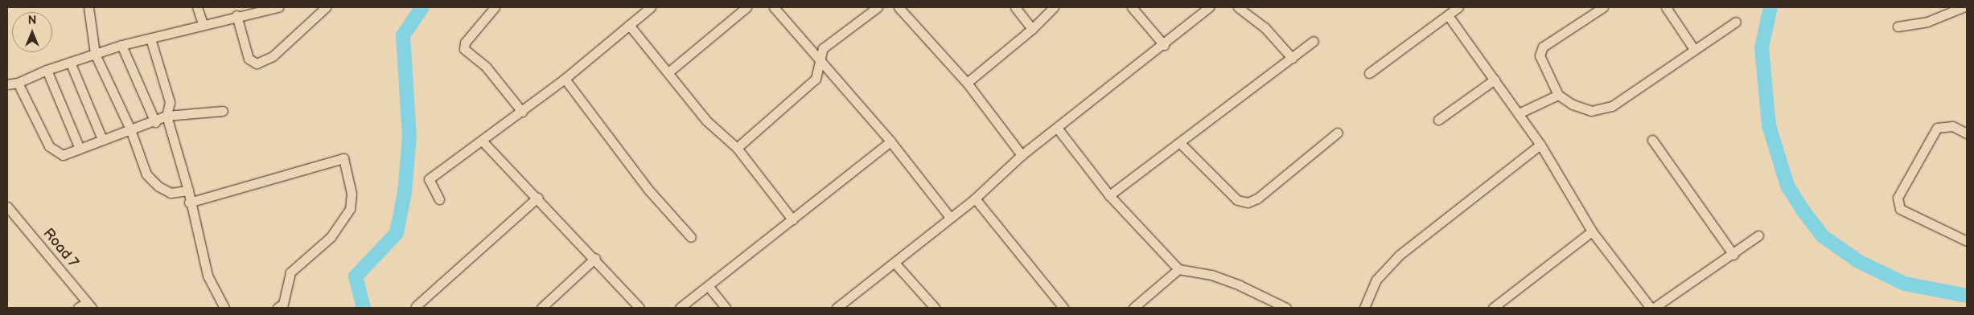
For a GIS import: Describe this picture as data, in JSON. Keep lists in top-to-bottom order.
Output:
{
  "streets": {
    "street": ["Road 7"]
  },
  "north": "top"
}
